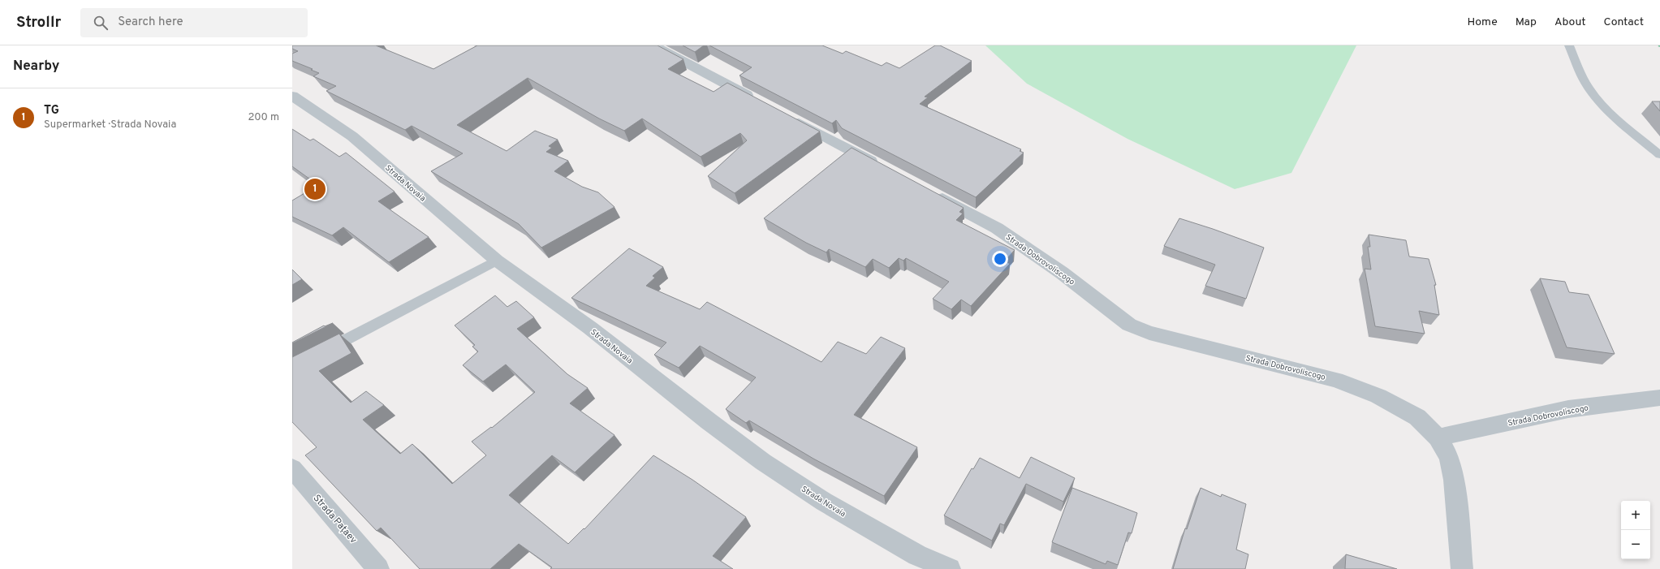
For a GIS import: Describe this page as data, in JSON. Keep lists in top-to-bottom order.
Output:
{
  "streets": {
    "street": ["Strada Novaia", "Strada Dobrovoliscogo", "Strada Pațaev"]
  },
  "page": {
    "header": "Strollr",
    "search": "Search here",
    "nav": [
      "Home",
      "Map",
      "About",
      "Contact"
    ],
    "heading": "Nearby",
    "list": [
      {
        "mark": "1",
        "name": "TG",
        "note": "Supermarket · Strada Novaia",
        "value": "200 m"
      }
    ],
    "pins": "1",
    "map_buttons": ["+", "−"]
  }
}
